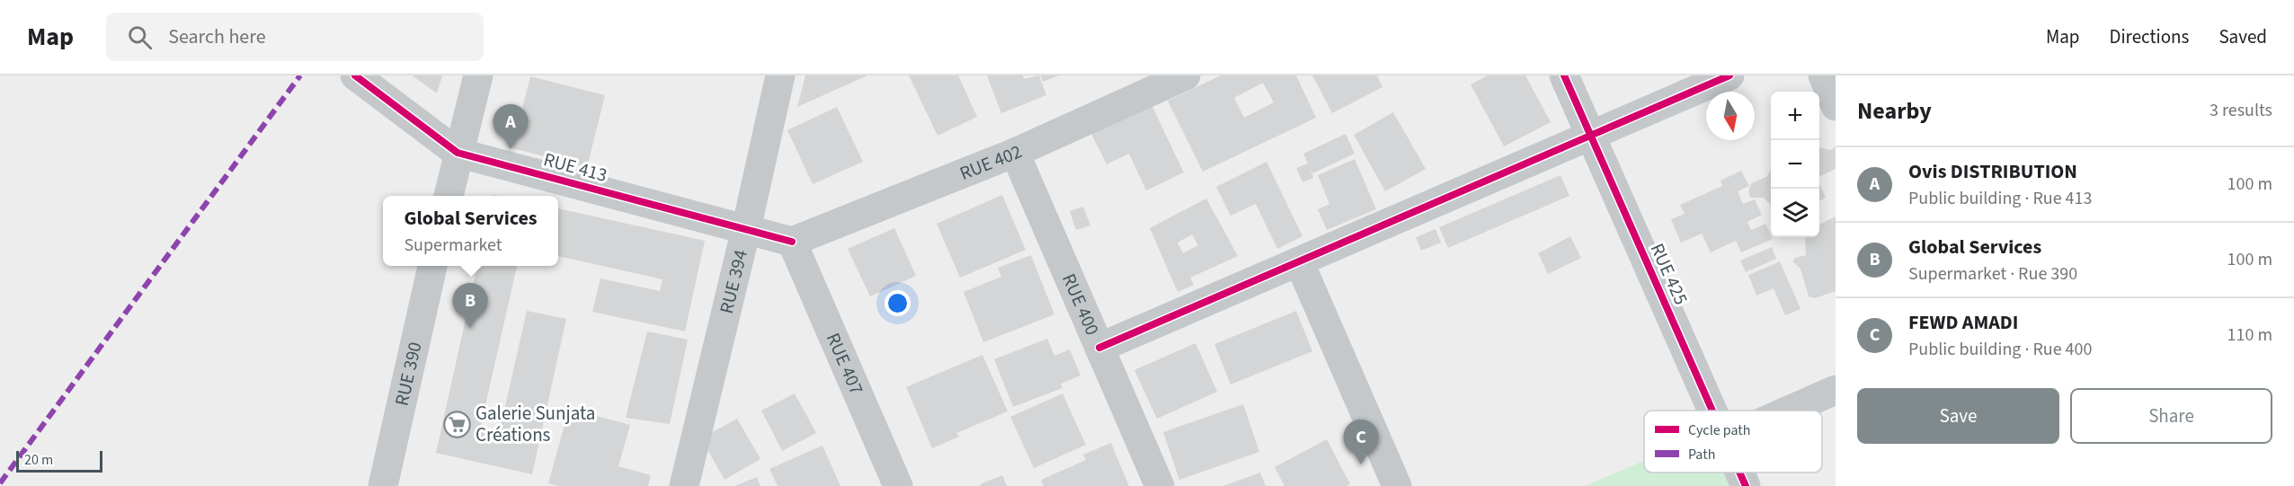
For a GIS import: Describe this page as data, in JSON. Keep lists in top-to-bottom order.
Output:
{
  "streets": {
    "street": [
      "RUE 402",
      "RUE 413",
      "RUE 425",
      "RUE 394",
      "RUE 400",
      "RUE 407",
      "RUE 390"
    ]
  },
  "crossings": [
    ["RUE 402", "RUE 413"],
    ["RUE 402", "RUE 400"],
    ["RUE 402", "RUE 407"],
    ["RUE 413", "RUE 394"],
    ["RUE 413", "RUE 407"]
  ],
  "places": {
    "supermarket": ["Galerie Sunjata Créations"]
  },
  "legend": ["Cycle path", "Path"],
  "scale_bar": "20 m",
  "north": "bottom",
  "page": {
    "header": "Map",
    "search": "Search here",
    "nav": ["Map", "Directions", "Saved"],
    "heading": ["Nearby", "3 results"],
    "map_buttons": ["+", "−"],
    "pins": ["A", "B", "C"],
    "list": [
      {
        "mark": "A",
        "name": "Ovis DISTRIBUTION",
        "note": "Public building · Rue 413",
        "value": "100 m"
      },
      {
        "mark": "B",
        "name": "Global Services",
        "note": "Supermarket · Rue 390",
        "value": "100 m"
      },
      {
        "mark": "C",
        "name": "FEWD AMADI",
        "note": "Public building · Rue 400",
        "value": "110 m"
      }
    ],
    "popup": ["Global Services", "Supermarket"],
    "buttons": ["Save", "Share"],
    "scale": "20 m"
  }
}
